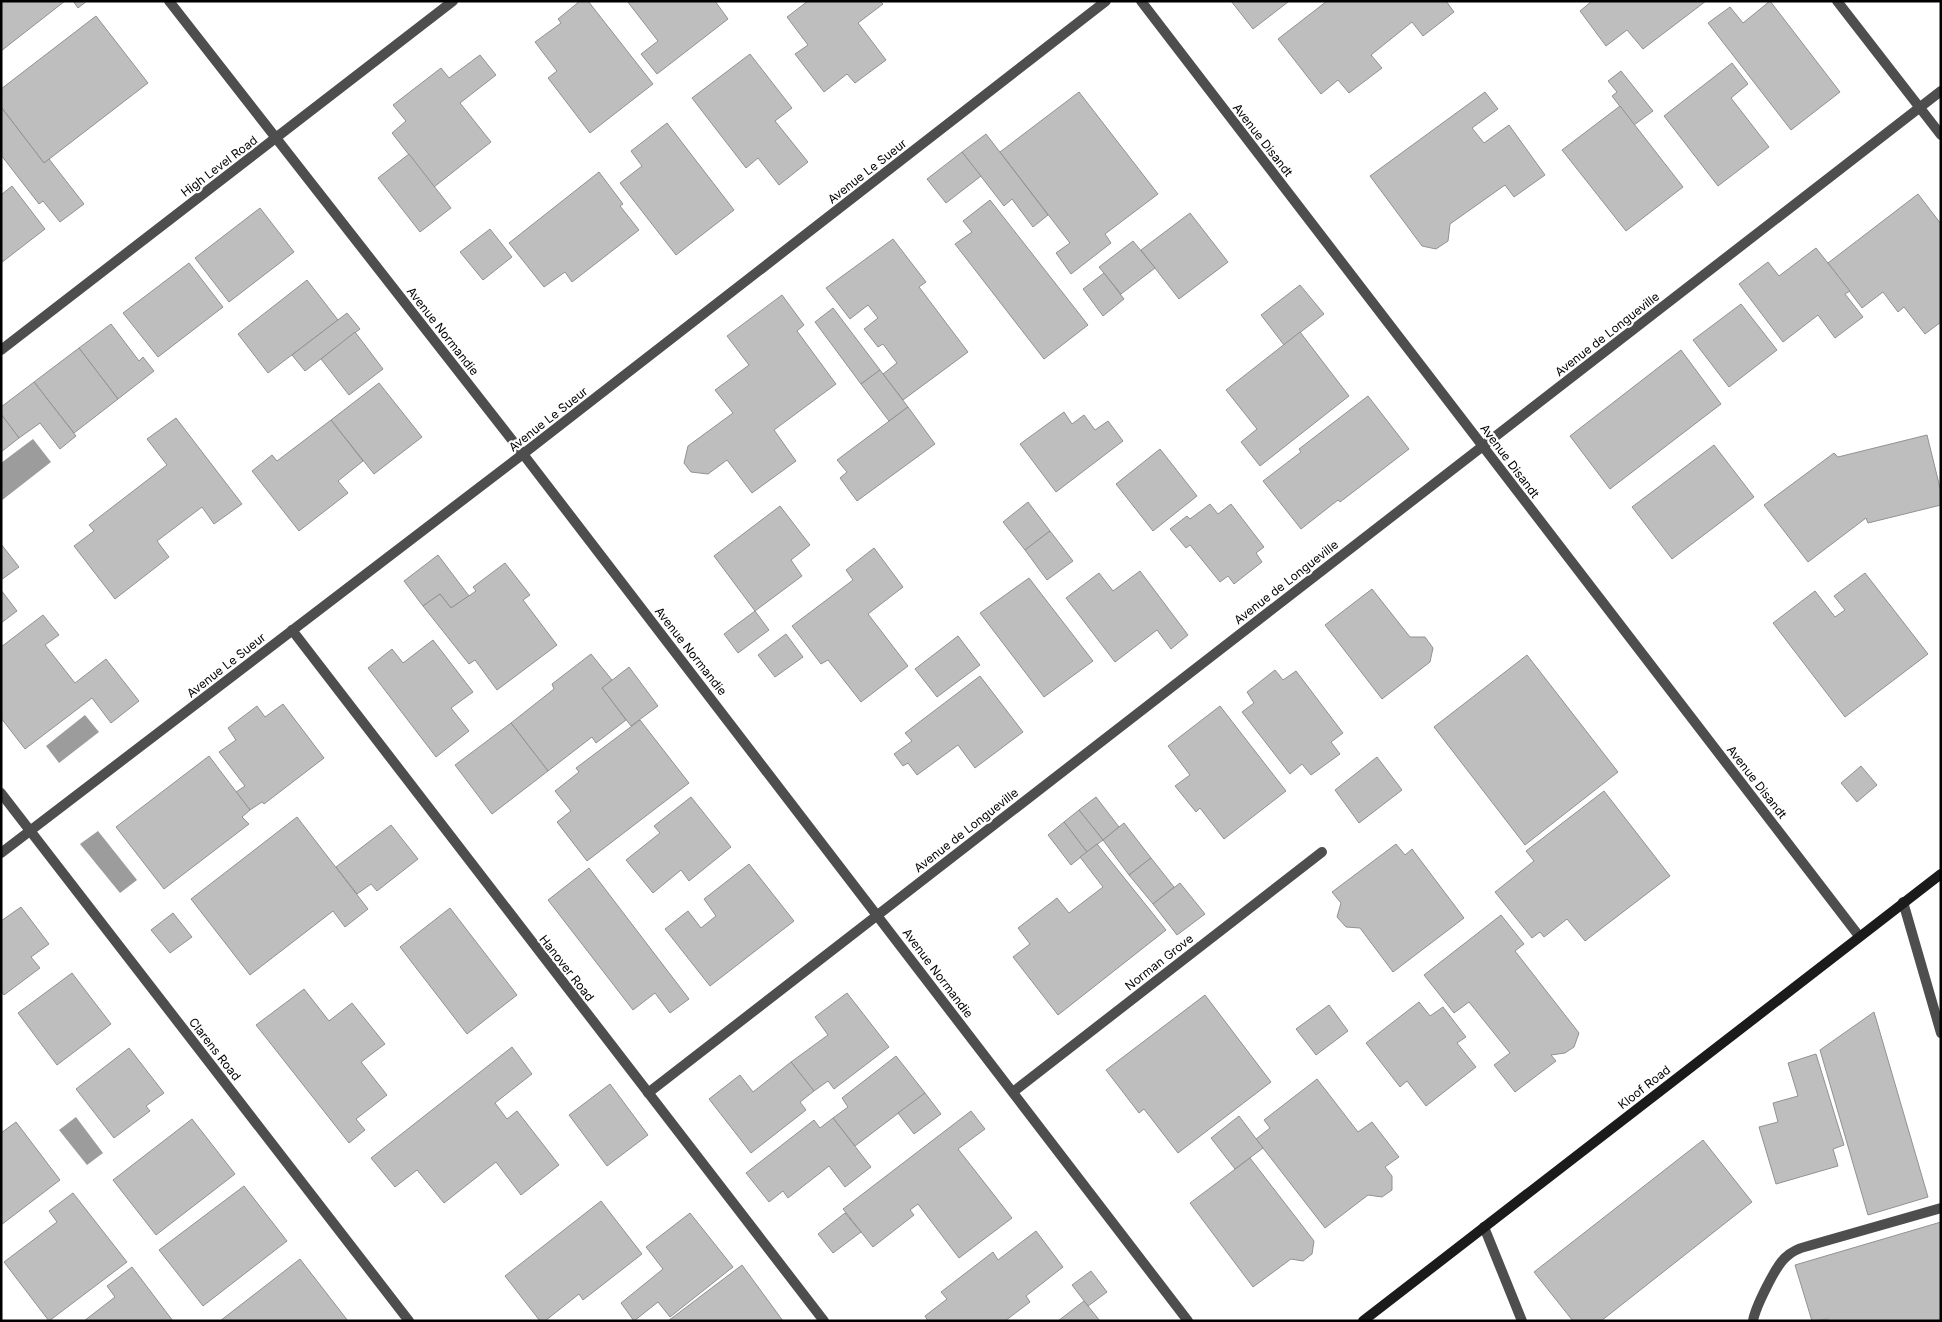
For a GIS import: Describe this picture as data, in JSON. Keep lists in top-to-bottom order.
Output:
{
  "streets": {
    "main road": ["Kloof Road"],
    "street": [
      "Avenue Disandt",
      "High Level Road",
      "Avenue Le Sueur",
      "Avenue Normandie",
      "Avenue de Longueville",
      "Norman Grove",
      "Hanover Road",
      "Clarens Road"
    ]
  },
  "crossings": [
    ["Avenue Disandt", "Avenue de Longueville"],
    ["Avenue Disandt", "Kloof Road"],
    ["High Level Road", "Avenue Normandie"],
    ["Avenue Le Sueur", "Avenue Normandie"],
    ["Avenue Le Sueur", "Hanover Road"],
    ["Avenue Le Sueur", "Clarens Road"],
    ["Avenue Normandie", "Avenue de Longueville"],
    ["Avenue Normandie", "Norman Grove"],
    ["Avenue de Longueville", "Hanover Road"]
  ]
}
